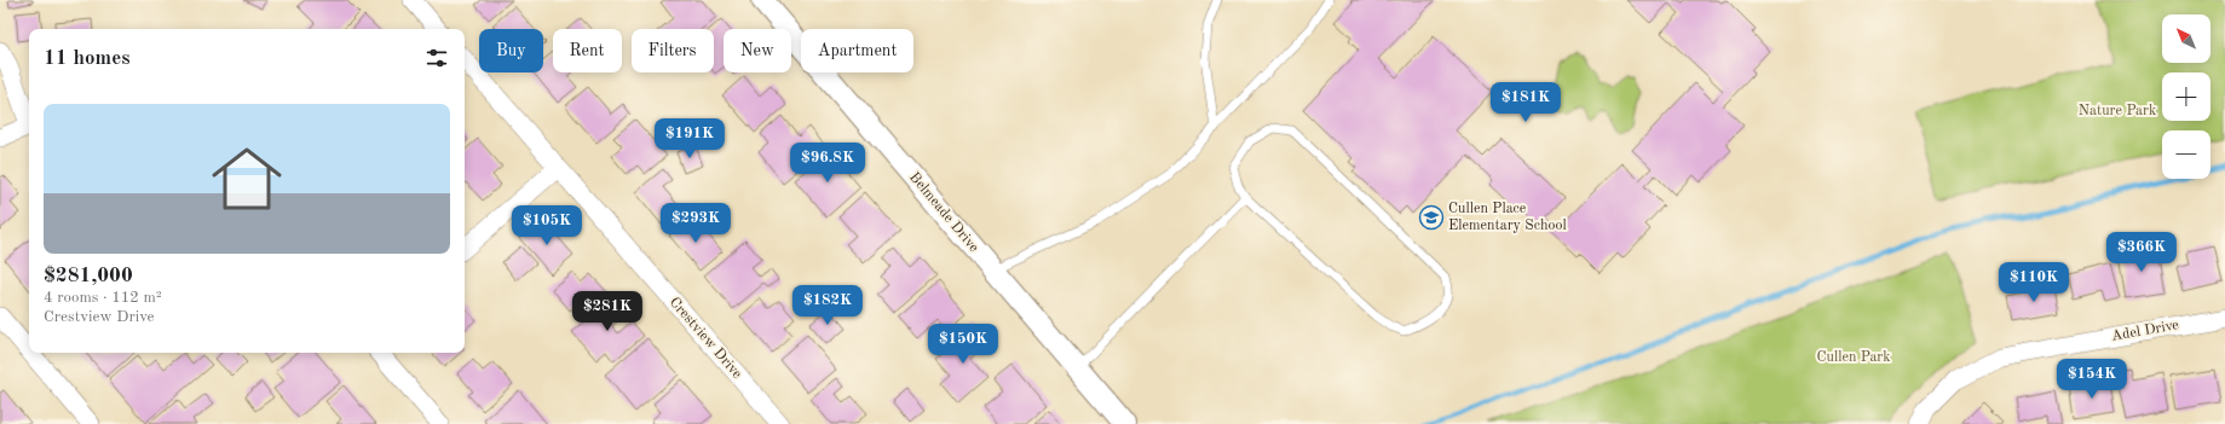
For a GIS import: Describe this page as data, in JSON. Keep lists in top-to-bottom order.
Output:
{
  "streets": {
    "street": ["Belmeade Drive", "Adel Drive", "Crestview Drive"]
  },
  "parks": ["Nature Park", "Cullen Park"],
  "places": {
    "school or university": ["Cullen Place Elementary School"]
  },
  "north": "top left",
  "page": {
    "map_buttons": ["+", "−"],
    "chip": [
      "Buy",
      "Rent",
      "Filters",
      "New",
      "Apartment"
    ],
    "heading": "11 homes",
    "price": [
      "$181K",
      "$191K",
      "$96.8K",
      "$293K",
      "$105K",
      "$366K",
      "$110K",
      "$182K",
      "$281K",
      "$150K",
      "$154K"
    ],
    "list": [
      {
        "name": "$281,000",
        "note": "4 rooms · 112 m² · Crestview Drive"
      }
    ]
  }
}
